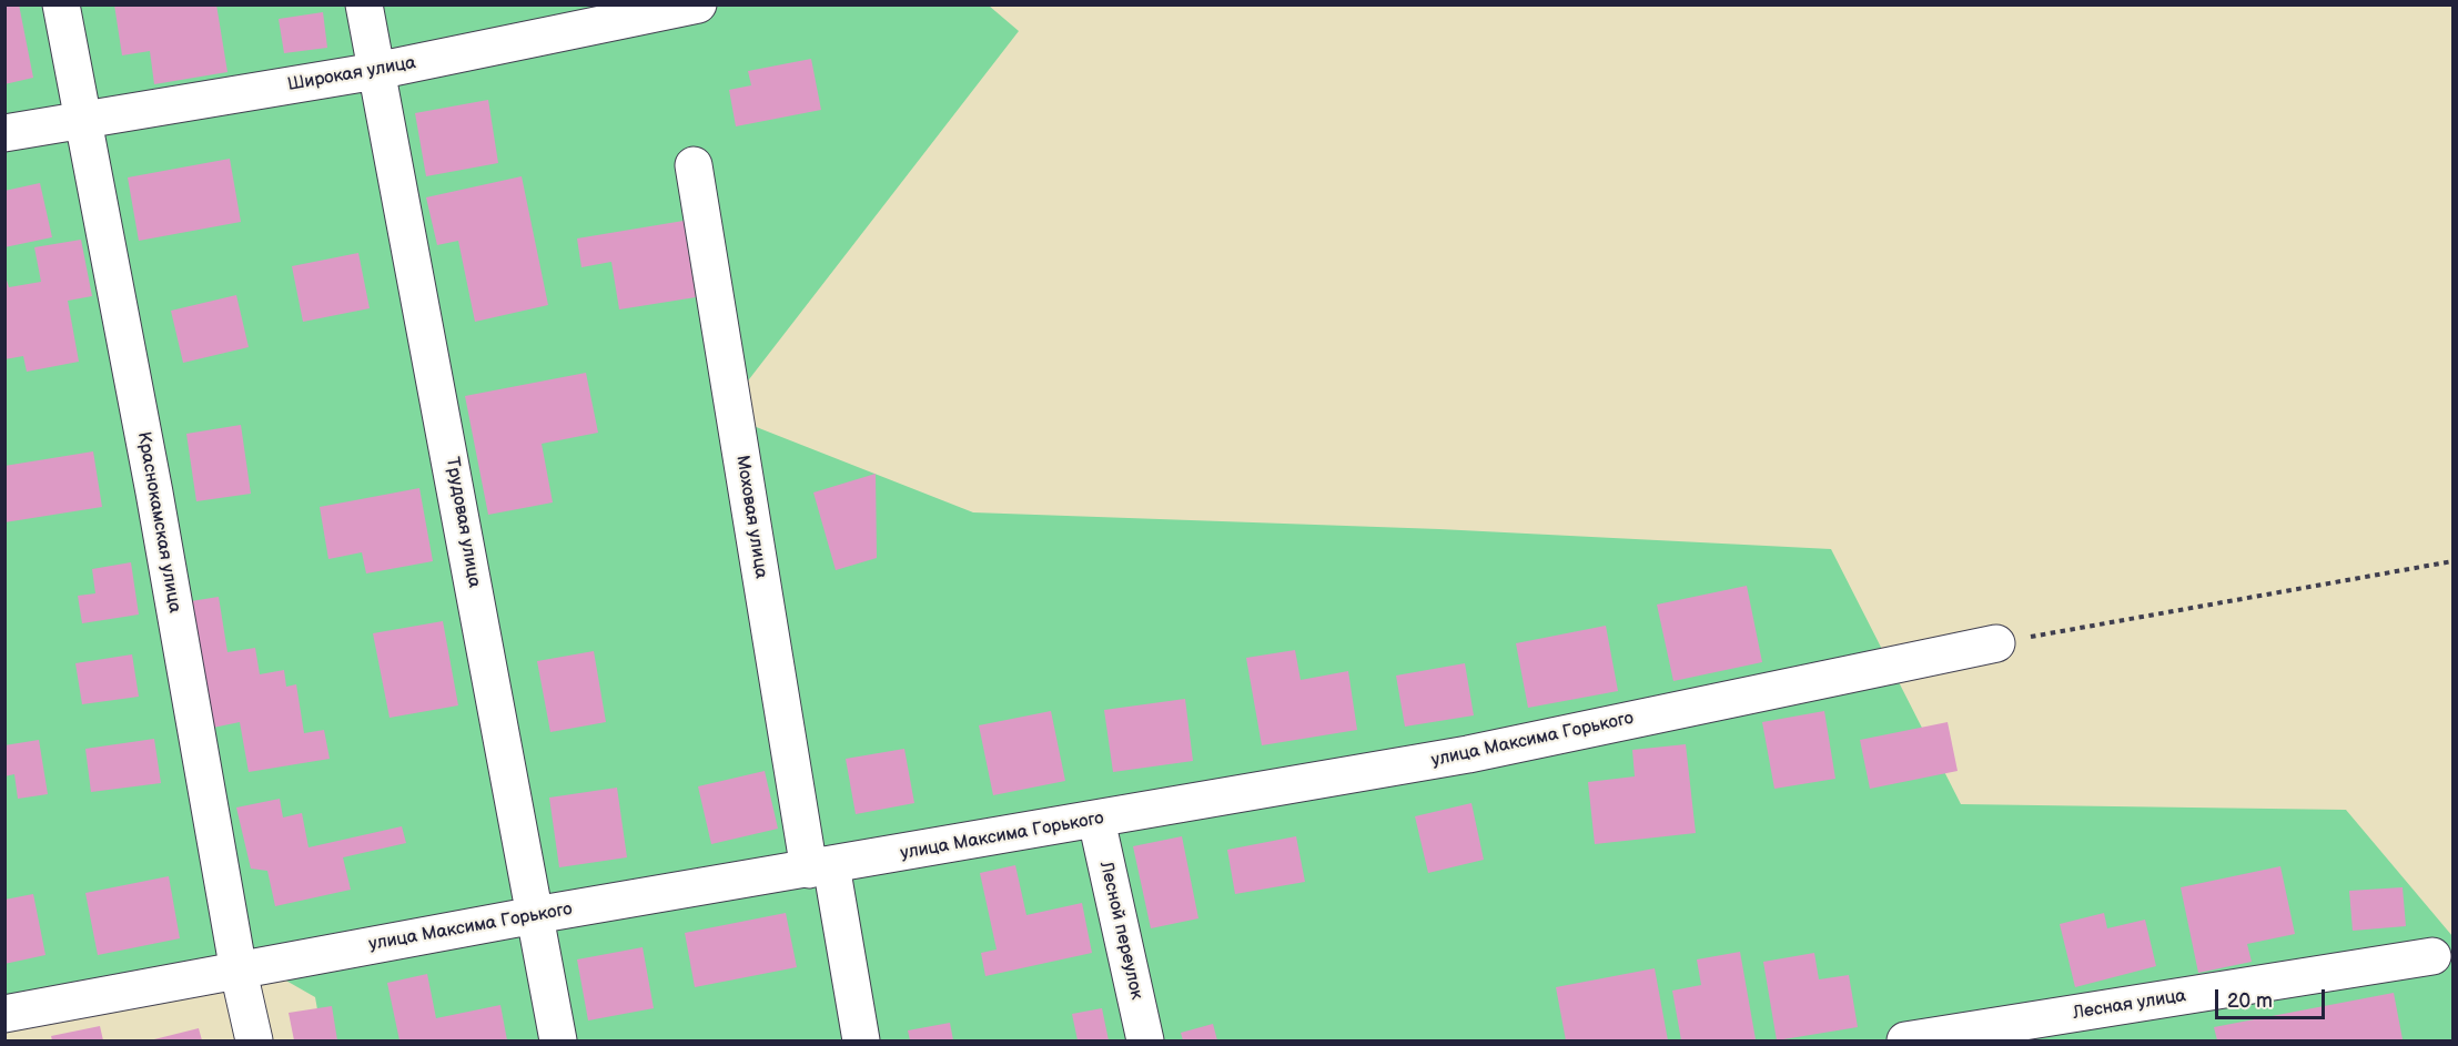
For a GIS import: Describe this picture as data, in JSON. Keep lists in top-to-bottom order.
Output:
{
  "streets": {
    "street": [
      "Широкая улица",
      "Моховая улица",
      "Краснокамская улица",
      "Трудовая улица",
      "улица Максима Горького",
      "Лесной переулок",
      "Лесная улица"
    ]
  },
  "crossings": [
    ["Широкая улица", "Краснокамская улица"],
    ["Широкая улица", "Трудовая улица"],
    ["Моховая улица", "улица Максима Горького"],
    ["Краснокамская улица", "улица Максима Горького"],
    ["Трудовая улица", "улица Максима Горького"],
    ["улица Максима Горького", "Лесной переулок"]
  ],
  "scale_bar": "20 m"
}
